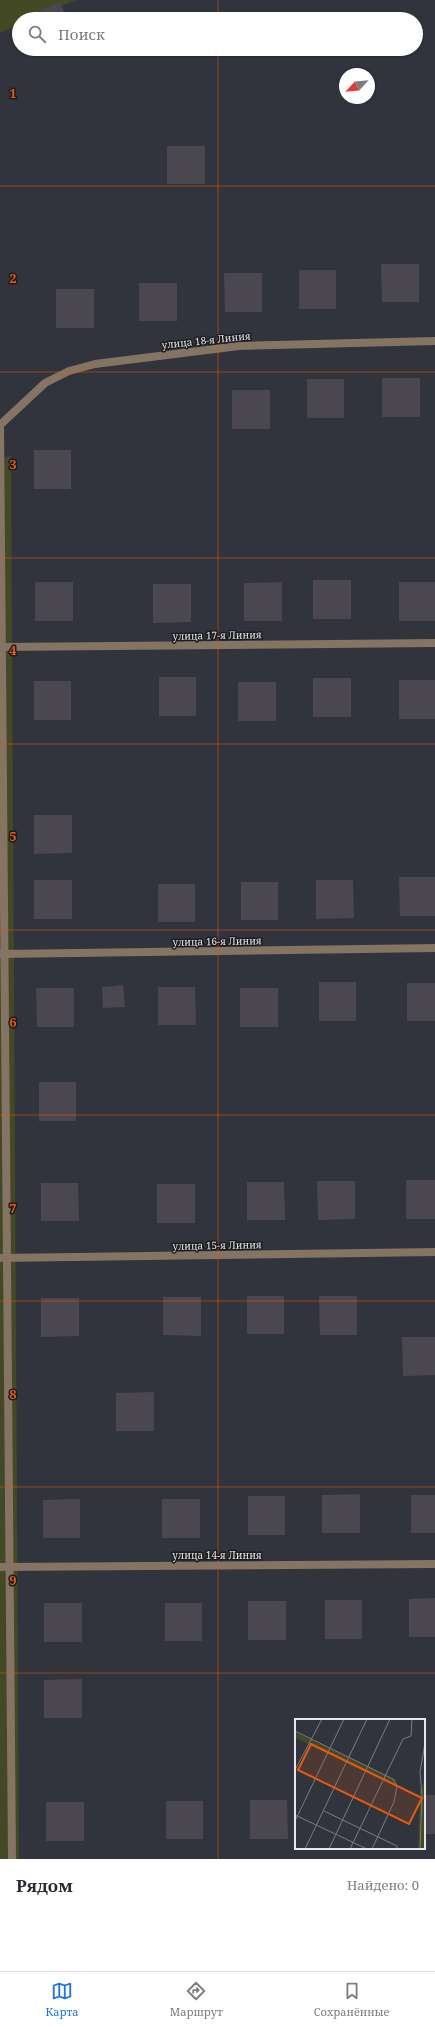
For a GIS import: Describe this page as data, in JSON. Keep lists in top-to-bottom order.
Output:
{
  "streets": {
    "street": [
      "улица 18-я Линия",
      "улица 17-я Линия",
      "улица 16-я Линия",
      "улица 15-я Линия",
      "улица 14-я Линия"
    ]
  },
  "north": "bottom left",
  "page": {
    "search": "Поиск",
    "heading": ["Рядом", "Найдено: 0"],
    "nav": ["Карта", "Маршрут", "Сохранённые"]
  },
  "grid": {
    "rows": [
      "1",
      "2",
      "3",
      "4",
      "5",
      "6",
      "7",
      "8",
      "9"
    ]
  }
}
